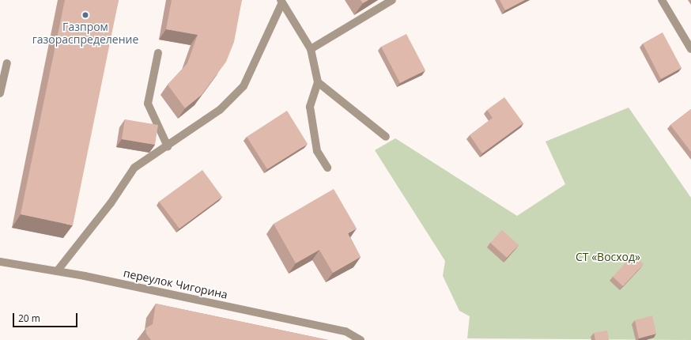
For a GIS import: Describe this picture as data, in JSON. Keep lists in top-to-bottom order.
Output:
{
  "streets": {
    "street": ["переулок Чигорина"]
  },
  "parks": ["СТ «Восход»"],
  "places": ["Газпром газораспределение"],
  "scale_bar": "20 m"
}
